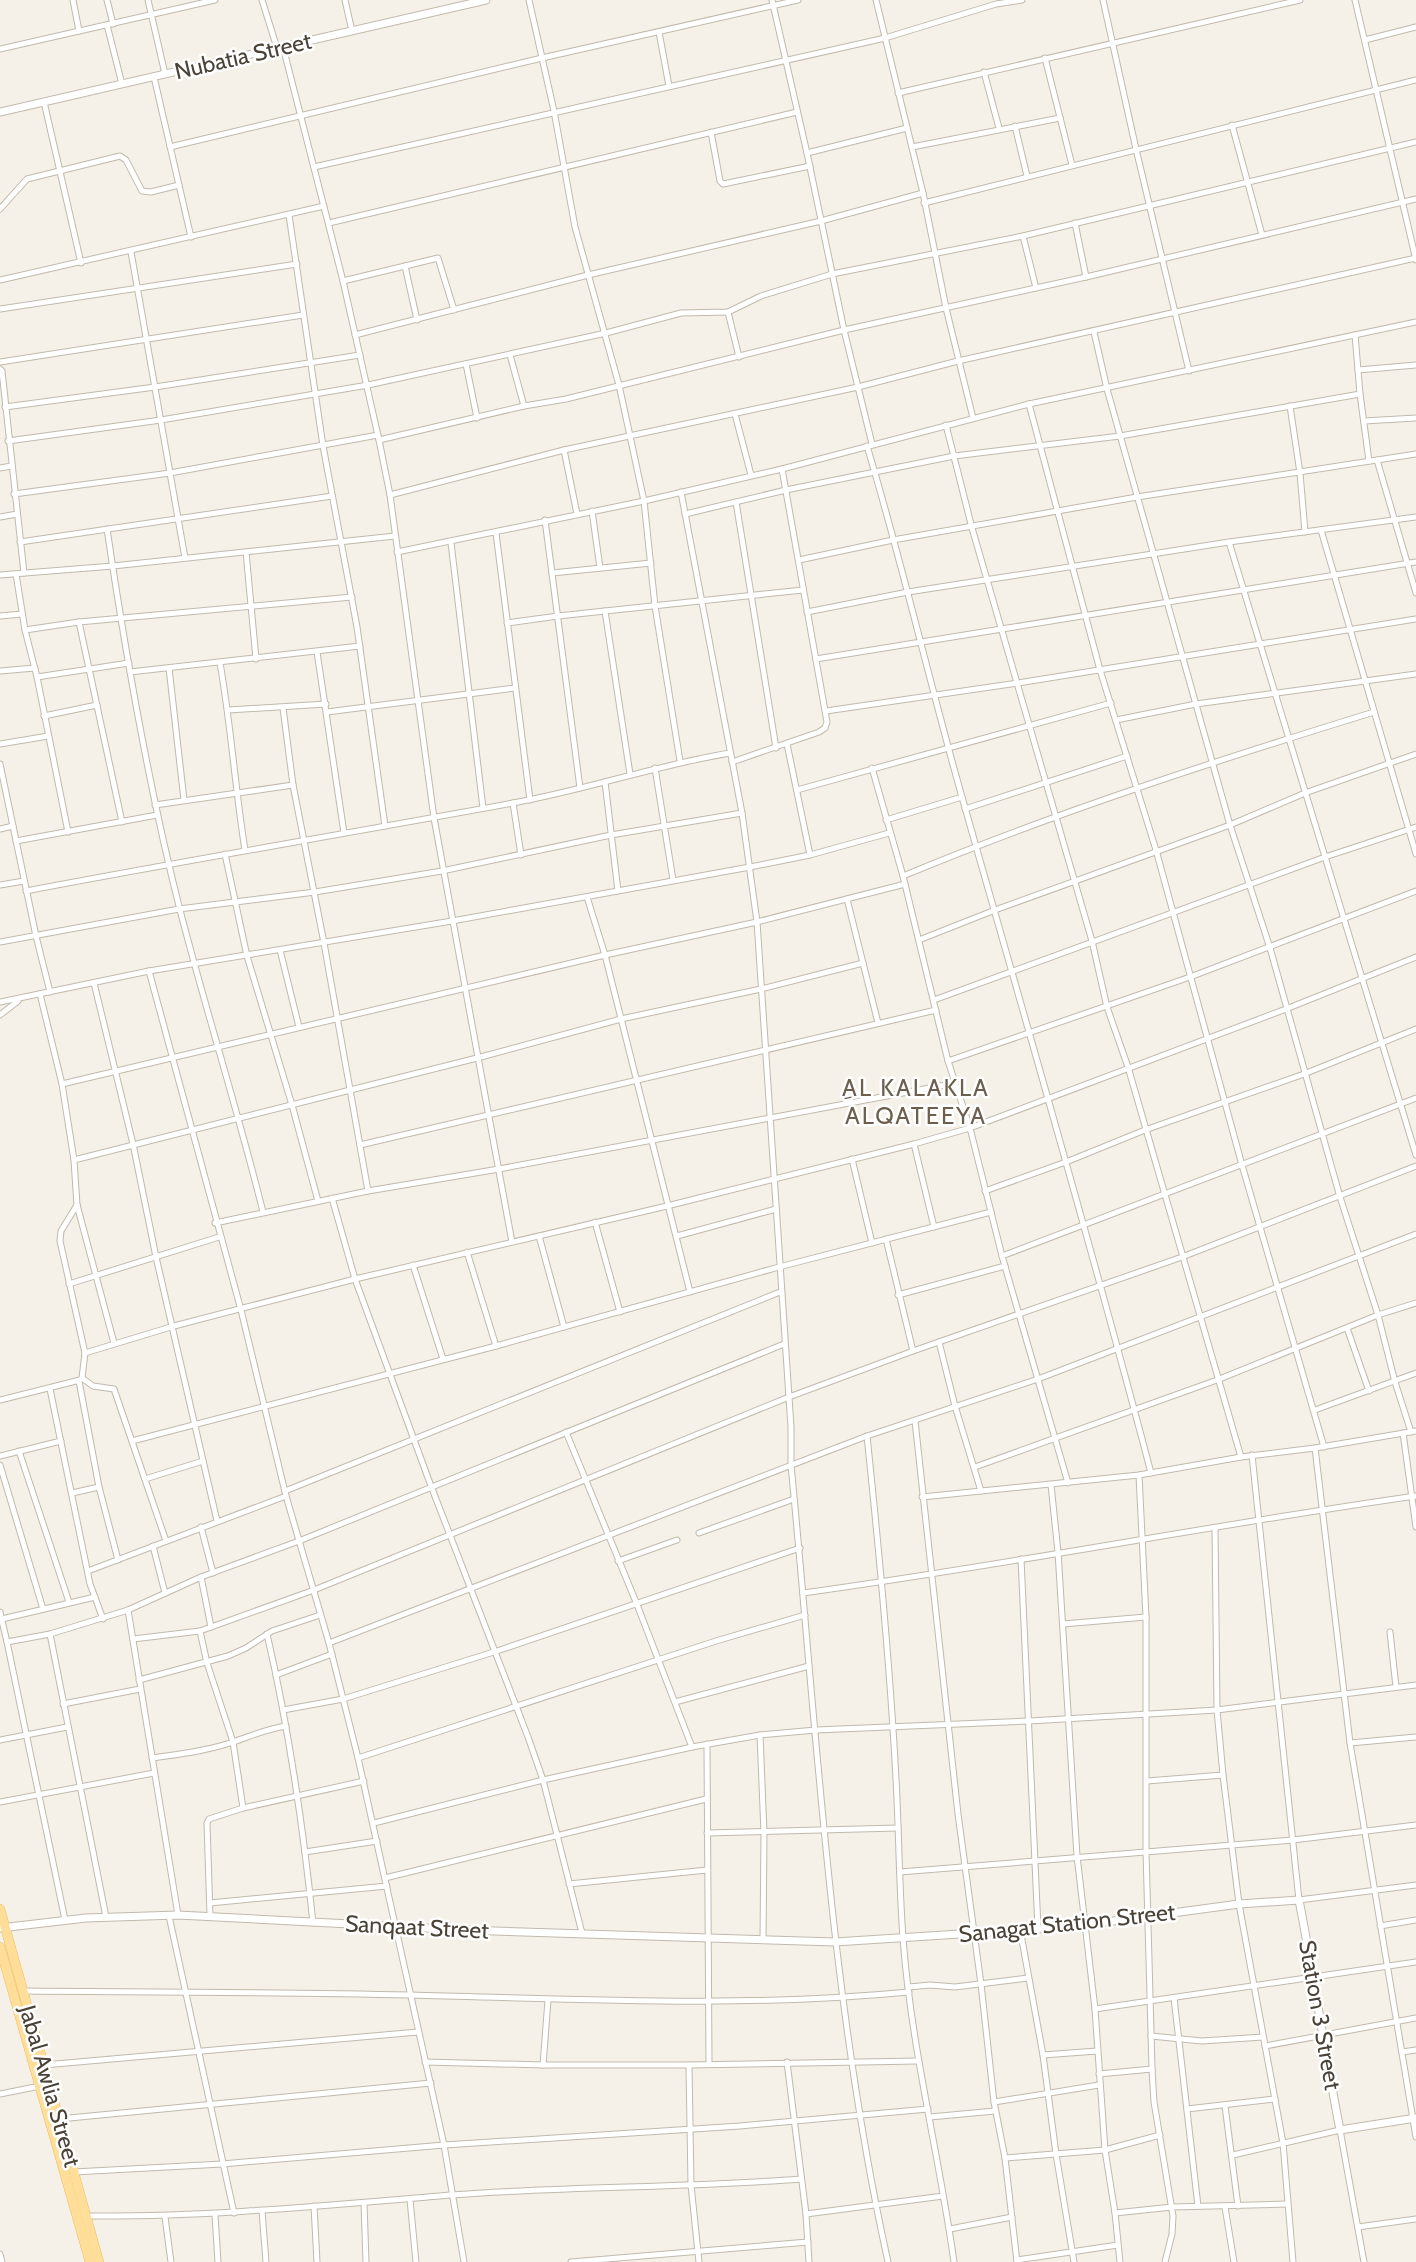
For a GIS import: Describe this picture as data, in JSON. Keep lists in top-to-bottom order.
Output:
{
  "streets": {
    "main road": ["Jabal Awlia Street"],
    "street": [
      "Nubatia Street",
      "Sanagat Station Street",
      "Sanqaat Street",
      "Station 3 Street"
    ]
  },
  "crossings": [
    ["Sanagat Station Street", "Sanqaat Street"],
    ["Sanagat Station Street", "Station 3 Street"],
    ["Sanqaat Street", "Jabal Awlia Street"]
  ],
  "districts": ["ِAL KALAKLA ALQATEEYA"]
}
